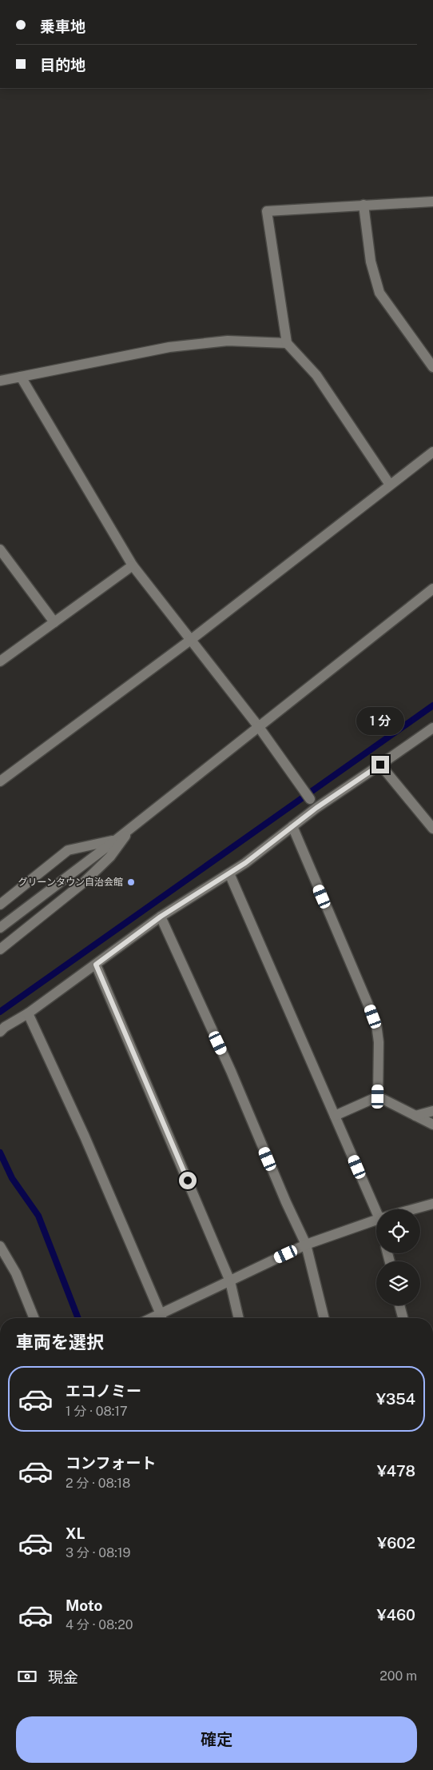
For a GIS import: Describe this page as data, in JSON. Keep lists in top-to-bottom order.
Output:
{
  "places": ["グリーンタウン自治会館"],
  "page": {
    "banner": ["乗車地", "目的地"],
    "bubble": "1 分",
    "heading": "車両を選択",
    "list": [
      {
        "name": "エコノミー",
        "note": "1 分 · 08:17",
        "value": "¥354"
      },
      {
        "name": "コンフォート",
        "note": "2 分 · 08:18",
        "value": "¥478"
      },
      {
        "name": "XL",
        "note": "3 分 · 08:19",
        "value": "¥602"
      },
      {
        "name": "Moto",
        "note": "4 分 · 08:20",
        "value": "¥460"
      }
    ],
    "pay": ["現金", "200 m"],
    "buttons": "確定"
  }
}
